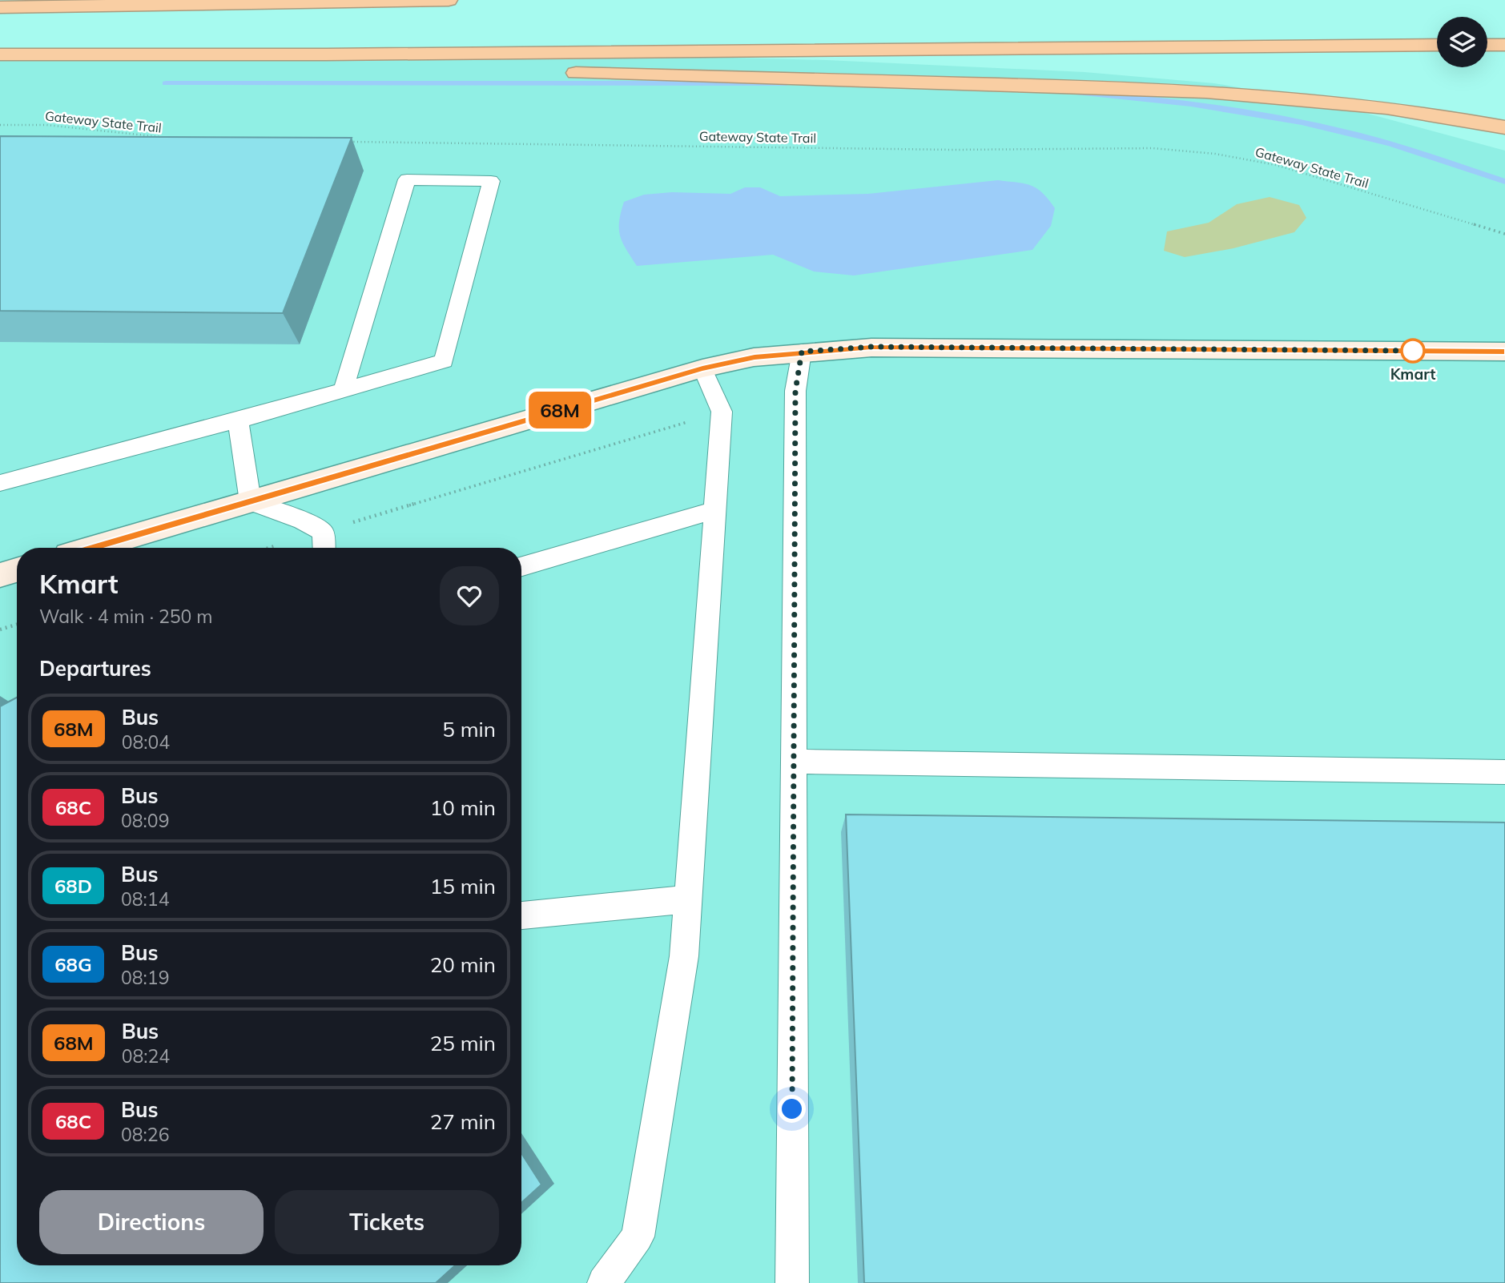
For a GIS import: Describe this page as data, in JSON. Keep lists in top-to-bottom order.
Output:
{
  "streets": {
    "path": ["Gateway State Trail"]
  },
  "places": ["Kmart"],
  "lines": ["bus line 68M"],
  "page": {
    "on_map": "68M",
    "heading": [
      ["Kmart", "Walk · 4 min · 250 m"],
      "Departures"
    ],
    "list": [
      {
        "mark": "68M",
        "name": "Bus",
        "note": "08:04",
        "value": "5 min"
      },
      {
        "mark": "68C",
        "name": "Bus",
        "note": "08:09",
        "value": "10 min"
      },
      {
        "mark": "68D",
        "name": "Bus",
        "note": "08:14",
        "value": "15 min"
      },
      {
        "mark": "68G",
        "name": "Bus",
        "note": "08:19",
        "value": "20 min"
      },
      {
        "mark": "68M",
        "name": "Bus",
        "note": "08:24",
        "value": "25 min"
      },
      {
        "mark": "68C",
        "name": "Bus",
        "note": "08:26",
        "value": "27 min"
      }
    ],
    "buttons": ["Directions", "Tickets"]
  }
}
